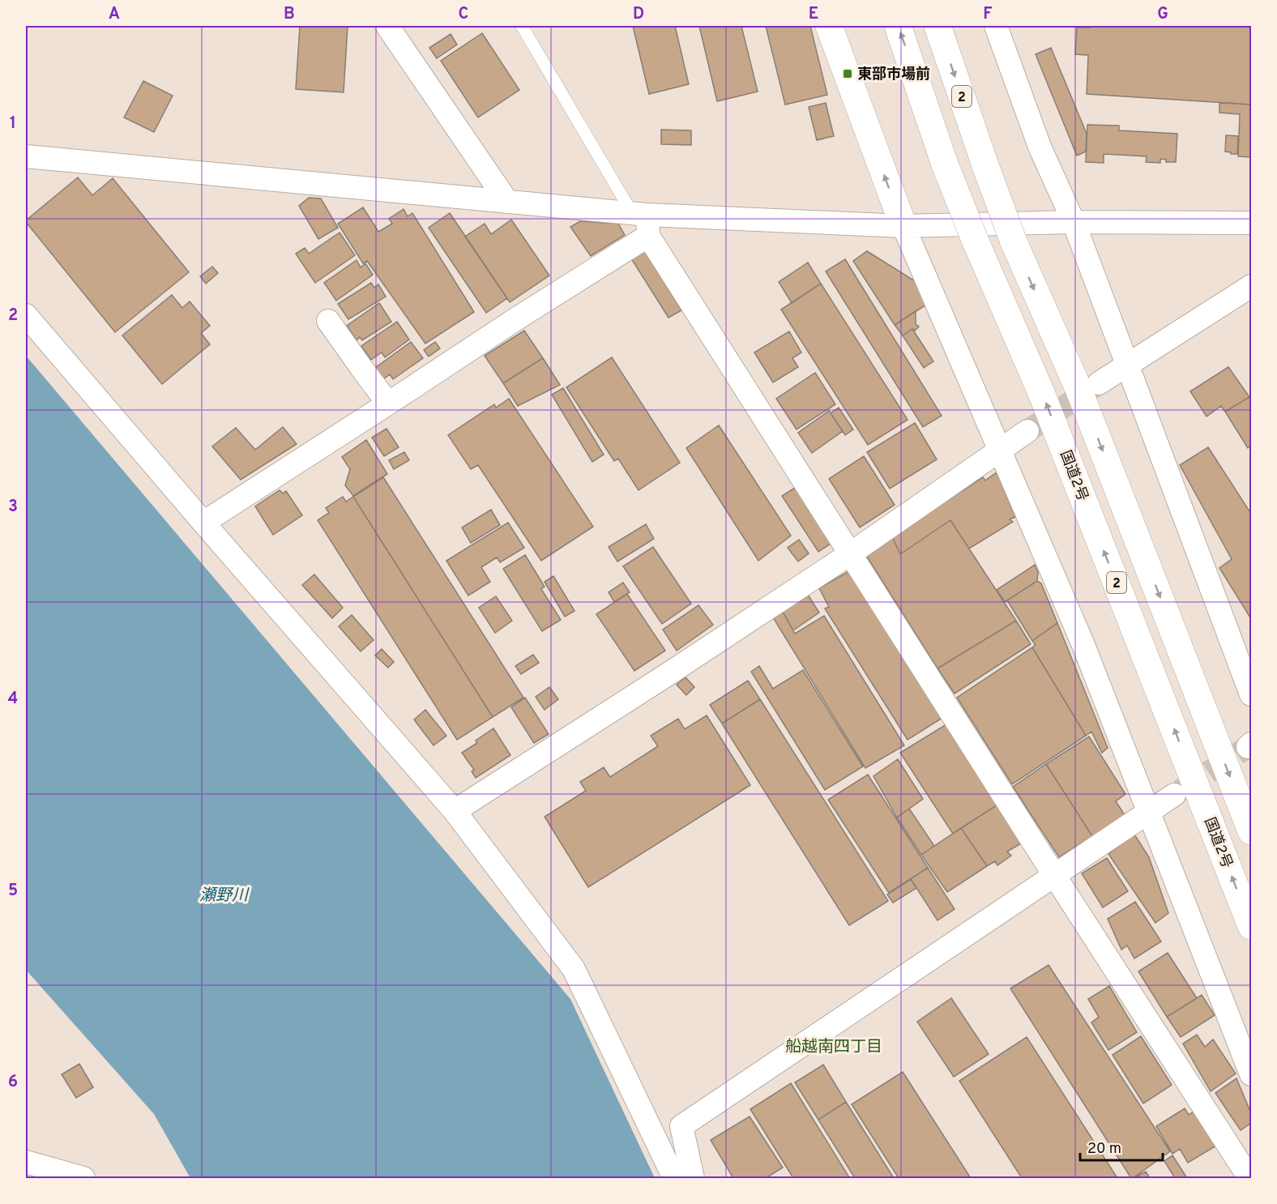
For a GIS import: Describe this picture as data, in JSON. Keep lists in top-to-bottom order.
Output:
{
  "streets": {
    "highway": ["2", "国道2号"]
  },
  "districts": ["船越南四丁目"],
  "water": ["瀬野川"],
  "places": {
    "transit": ["東部市場前"]
  },
  "scale_bar": "20 m",
  "grid": {
    "columns": [
      "A",
      "B",
      "C",
      "D",
      "E",
      "F",
      "G"
    ],
    "rows": [
      "1",
      "2",
      "3",
      "4",
      "5",
      "6"
    ]
  }
}
